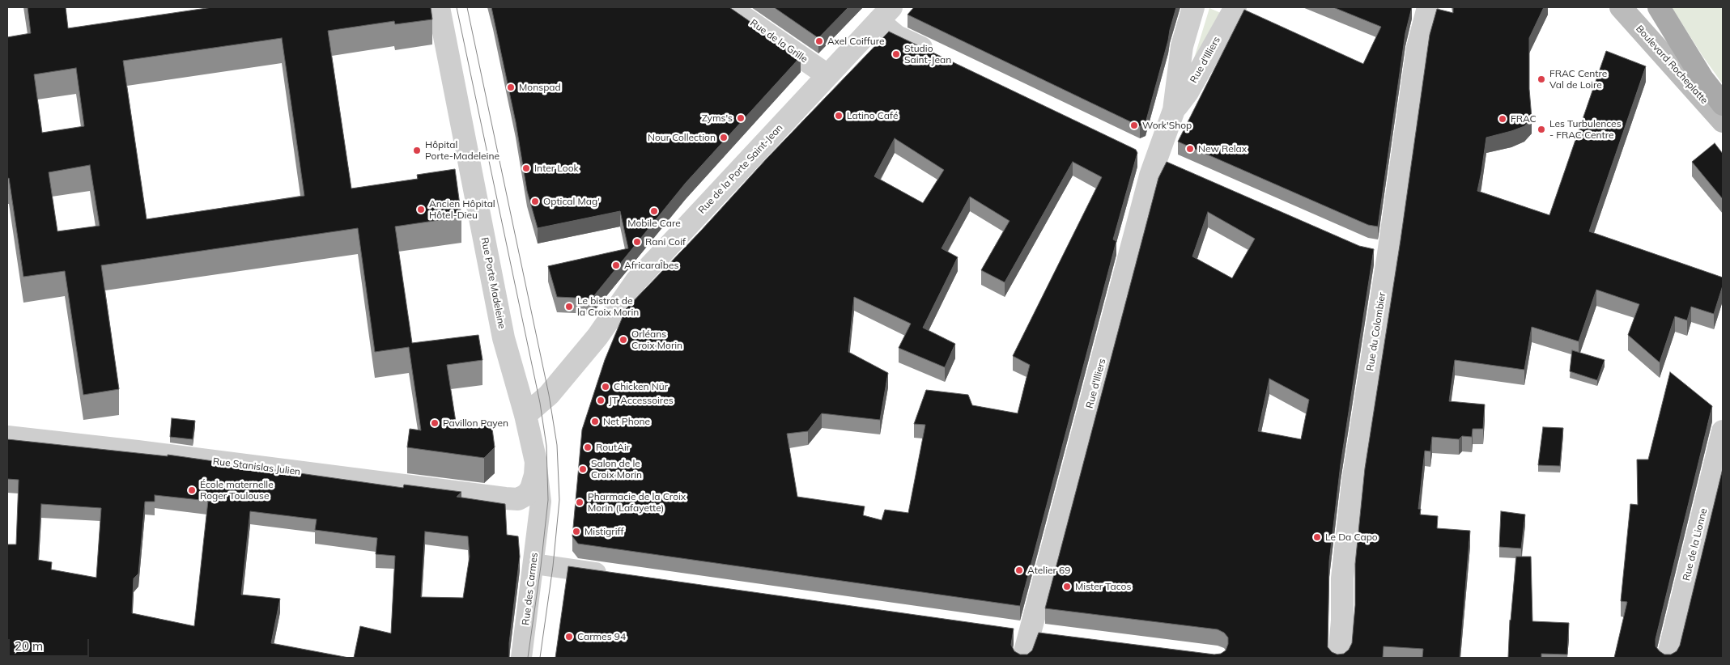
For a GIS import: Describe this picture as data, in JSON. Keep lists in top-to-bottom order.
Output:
{
  "streets": {
    "main road": ["Boulevard Rocheplatte"],
    "street": [
      "Rue de la Grille",
      "Rue d'Illiers",
      "Rue de la Porte Saint-Jean",
      "Rue Porte Madeleine",
      "Rue du Colombier",
      "Rue Stanislas Julien",
      "Rue de la Lionne",
      "Rue des Carmes"
    ]
  },
  "crossings": [
    ["Rue de la Grille", "Rue de la Porte Saint-Jean"],
    ["Rue de la Porte Saint-Jean", "Rue Porte Madeleine"],
    ["Rue Porte Madeleine", "Rue Stanislas Julien"],
    ["Rue Porte Madeleine", "Rue des Carmes"],
    ["Rue Stanislas Julien", "Rue des Carmes"]
  ],
  "places": [
    "Axel Coiffure",
    "Studio Saint-Jean",
    "FRAC Centre Val de Loire",
    "Monspad",
    "Latino Café",
    "Zyms's",
    "FRAC",
    "Work'Shop",
    "Les Turbulences - FRAC Centre",
    "Nour Collection",
    "New Relax",
    "Hôpital Porte-Madeleine",
    "Inter Look",
    "Optical Mag'",
    "Ancien Hôpital Hôtel-Dieu",
    "Mobile Care",
    "Rani Coif",
    "AfricaraÎbes",
    "Le bistrot de la Croix Morin",
    "Orléans Croix Morin",
    "Chicken Nür",
    "JT Accessoires",
    "Net Phone",
    "Pavillon Payen",
    "RoutAir",
    "Salon de le Croix Morin",
    "École maternelle Roger Toulouse",
    "Pharmacie de la Croix Morin (Lafayette)",
    "Mistigriff",
    "Le Da Capo",
    "Atelier 69",
    "Mister Tacos",
    "Carmes 94"
  ],
  "scale_bar": "20 m"
}
